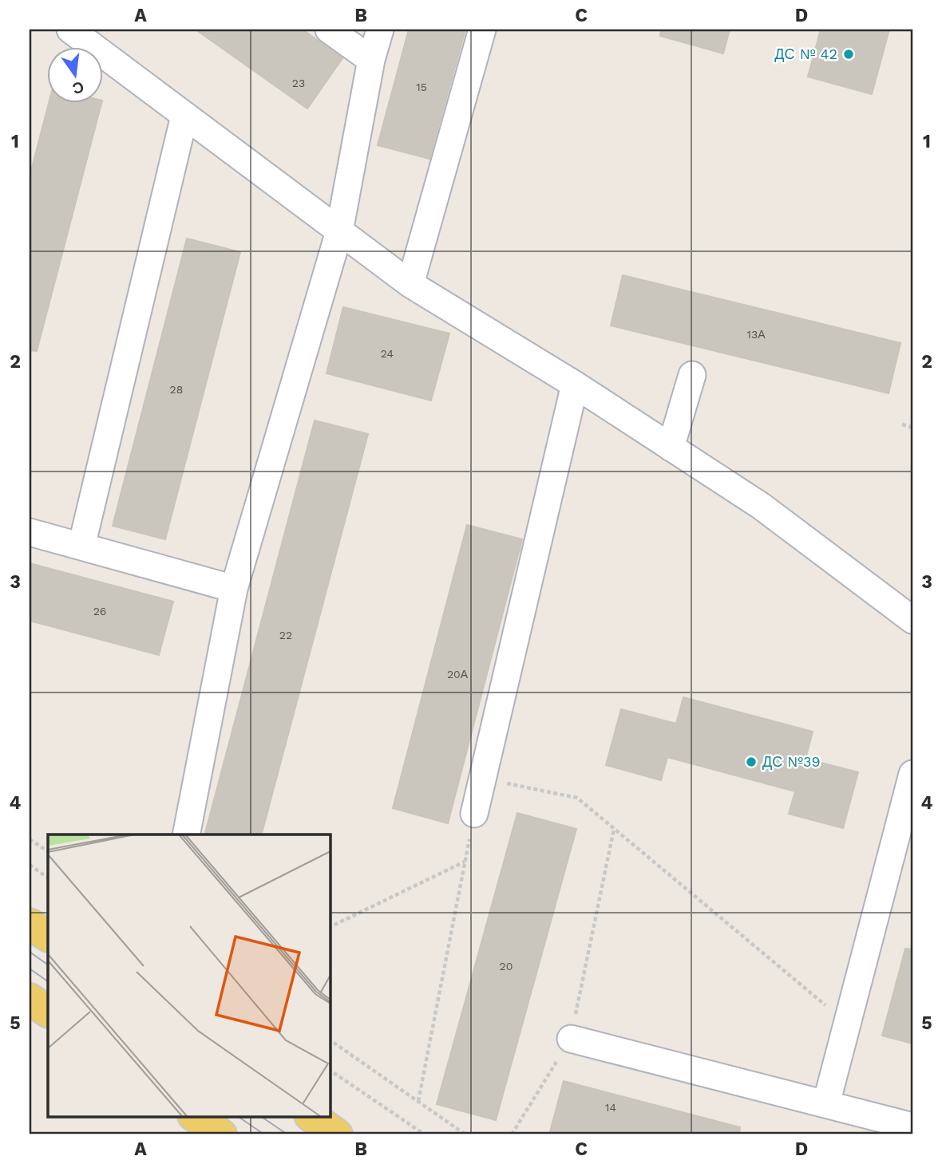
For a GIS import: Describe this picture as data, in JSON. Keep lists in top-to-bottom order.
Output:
{
  "places": ["ДС № 42", "ДС №39"],
  "house_numbers": [
    "23",
    "15",
    "13А",
    "24",
    "28",
    "26",
    "22",
    "20А",
    "20",
    "14"
  ],
  "north": "bottom",
  "grid": {
    "columns": [
      "A",
      "B",
      "C",
      "D"
    ],
    "rows": [
      "1",
      "2",
      "3",
      "4",
      "5"
    ]
  }
}
